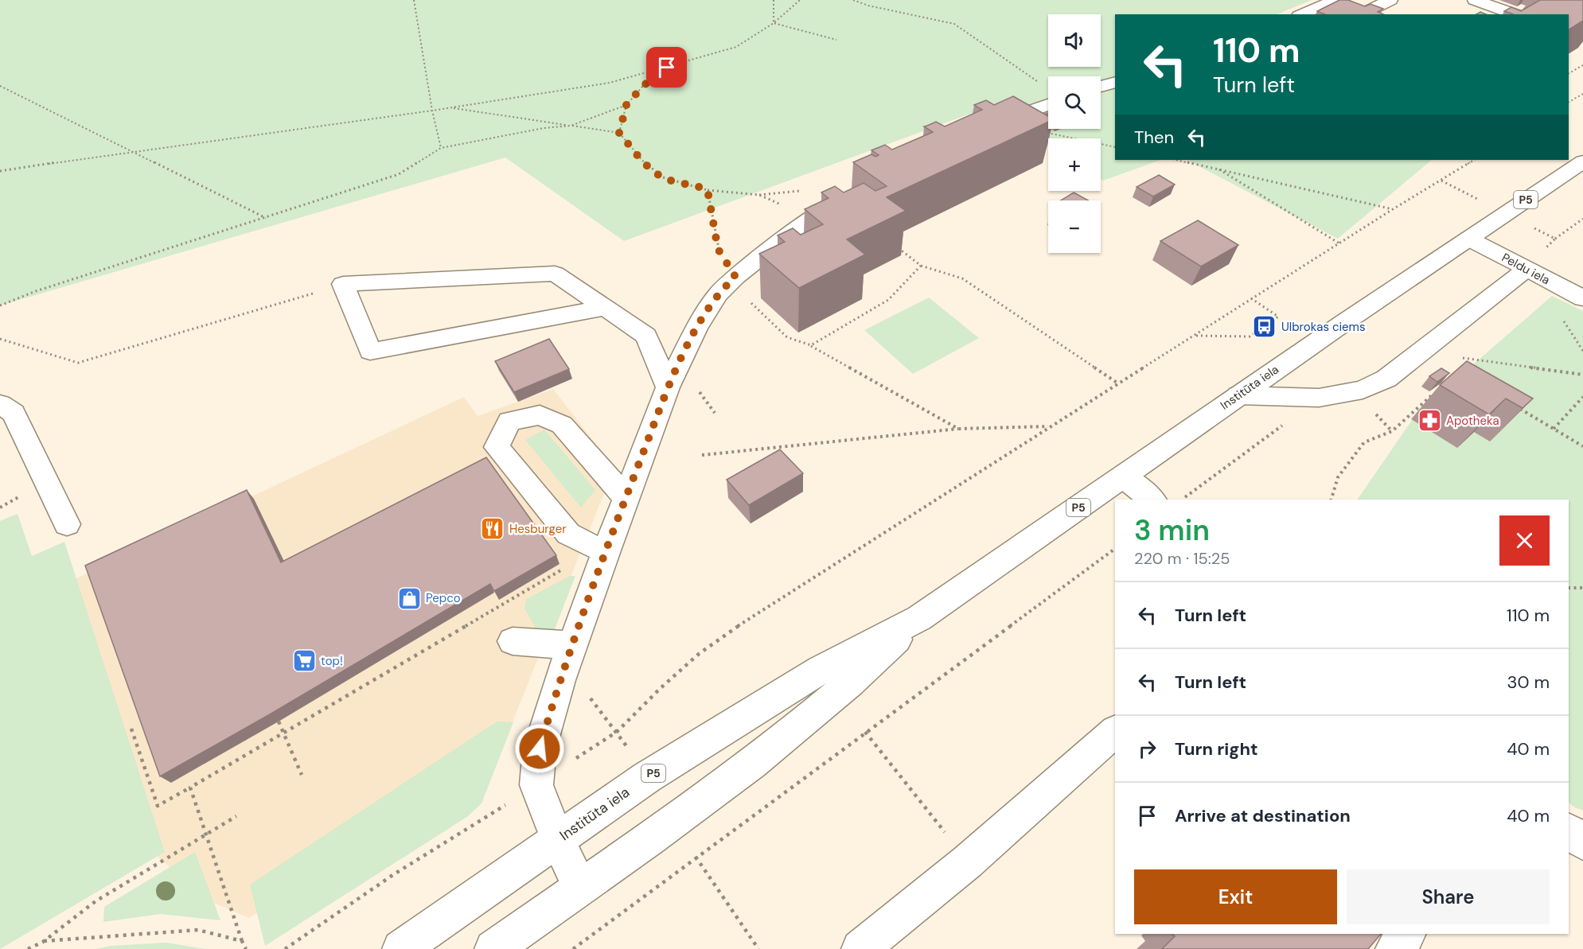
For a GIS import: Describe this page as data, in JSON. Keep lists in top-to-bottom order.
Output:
{
  "streets": {
    "main road": ["P5", "Peldu iela", "Institūta iela"]
  },
  "crossings": [
    ["Peldu iela", "Institūta iela"]
  ],
  "places": {
    "bus stop": ["Ulbrokas ciems"],
    "pharmacy": ["Apotheka"],
    "restaurant": ["Hesburger"],
    "shop": ["Pepco"],
    "supermarket": ["top!"]
  },
  "page": {
    "map_buttons": ["+", "−"],
    "turn": ["110 m", "Turn left"],
    "then": "Then",
    "heading": ["3 min", "220 m · 15:25"],
    "list": [
      {
        "name": "Turn left",
        "value": "110 m"
      },
      {
        "name": "Turn left",
        "value": "30 m"
      },
      {
        "name": "Turn right",
        "value": "40 m"
      },
      {
        "name": "Arrive at destination",
        "value": "40 m"
      }
    ],
    "buttons": ["Exit", "Share"]
  }
}
